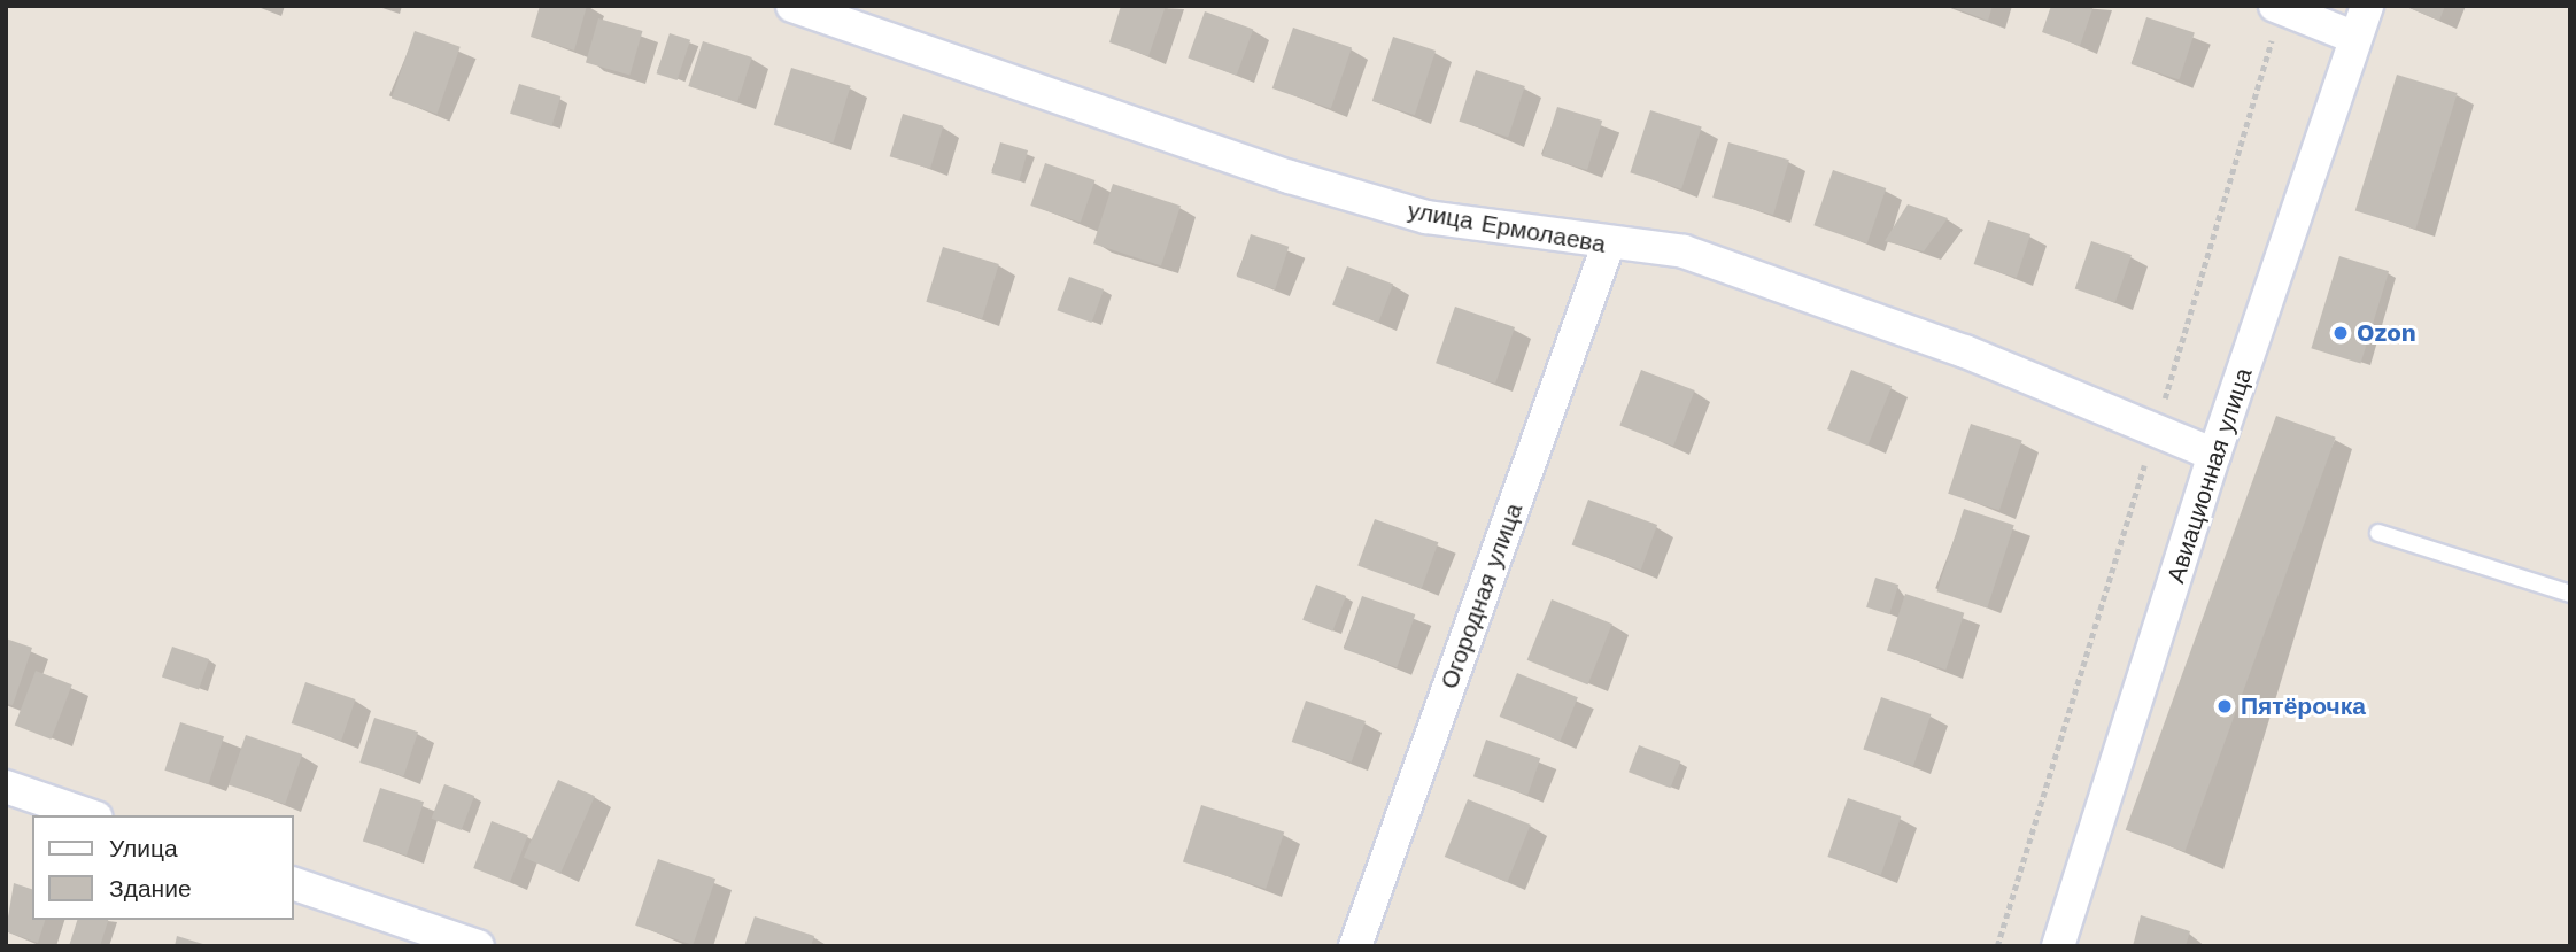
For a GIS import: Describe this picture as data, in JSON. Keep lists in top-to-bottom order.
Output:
{
  "streets": {
    "street": ["улица Ермолаева", "Авиационная улица", "Огородная улица"]
  },
  "crossings": [
    ["улица Ермолаева", "Авиационная улица"],
    ["улица Ермолаева", "Огородная улица"]
  ],
  "places": ["Ozon", "Пятёрочка"],
  "legend": ["Улица", "Здание"]
}
